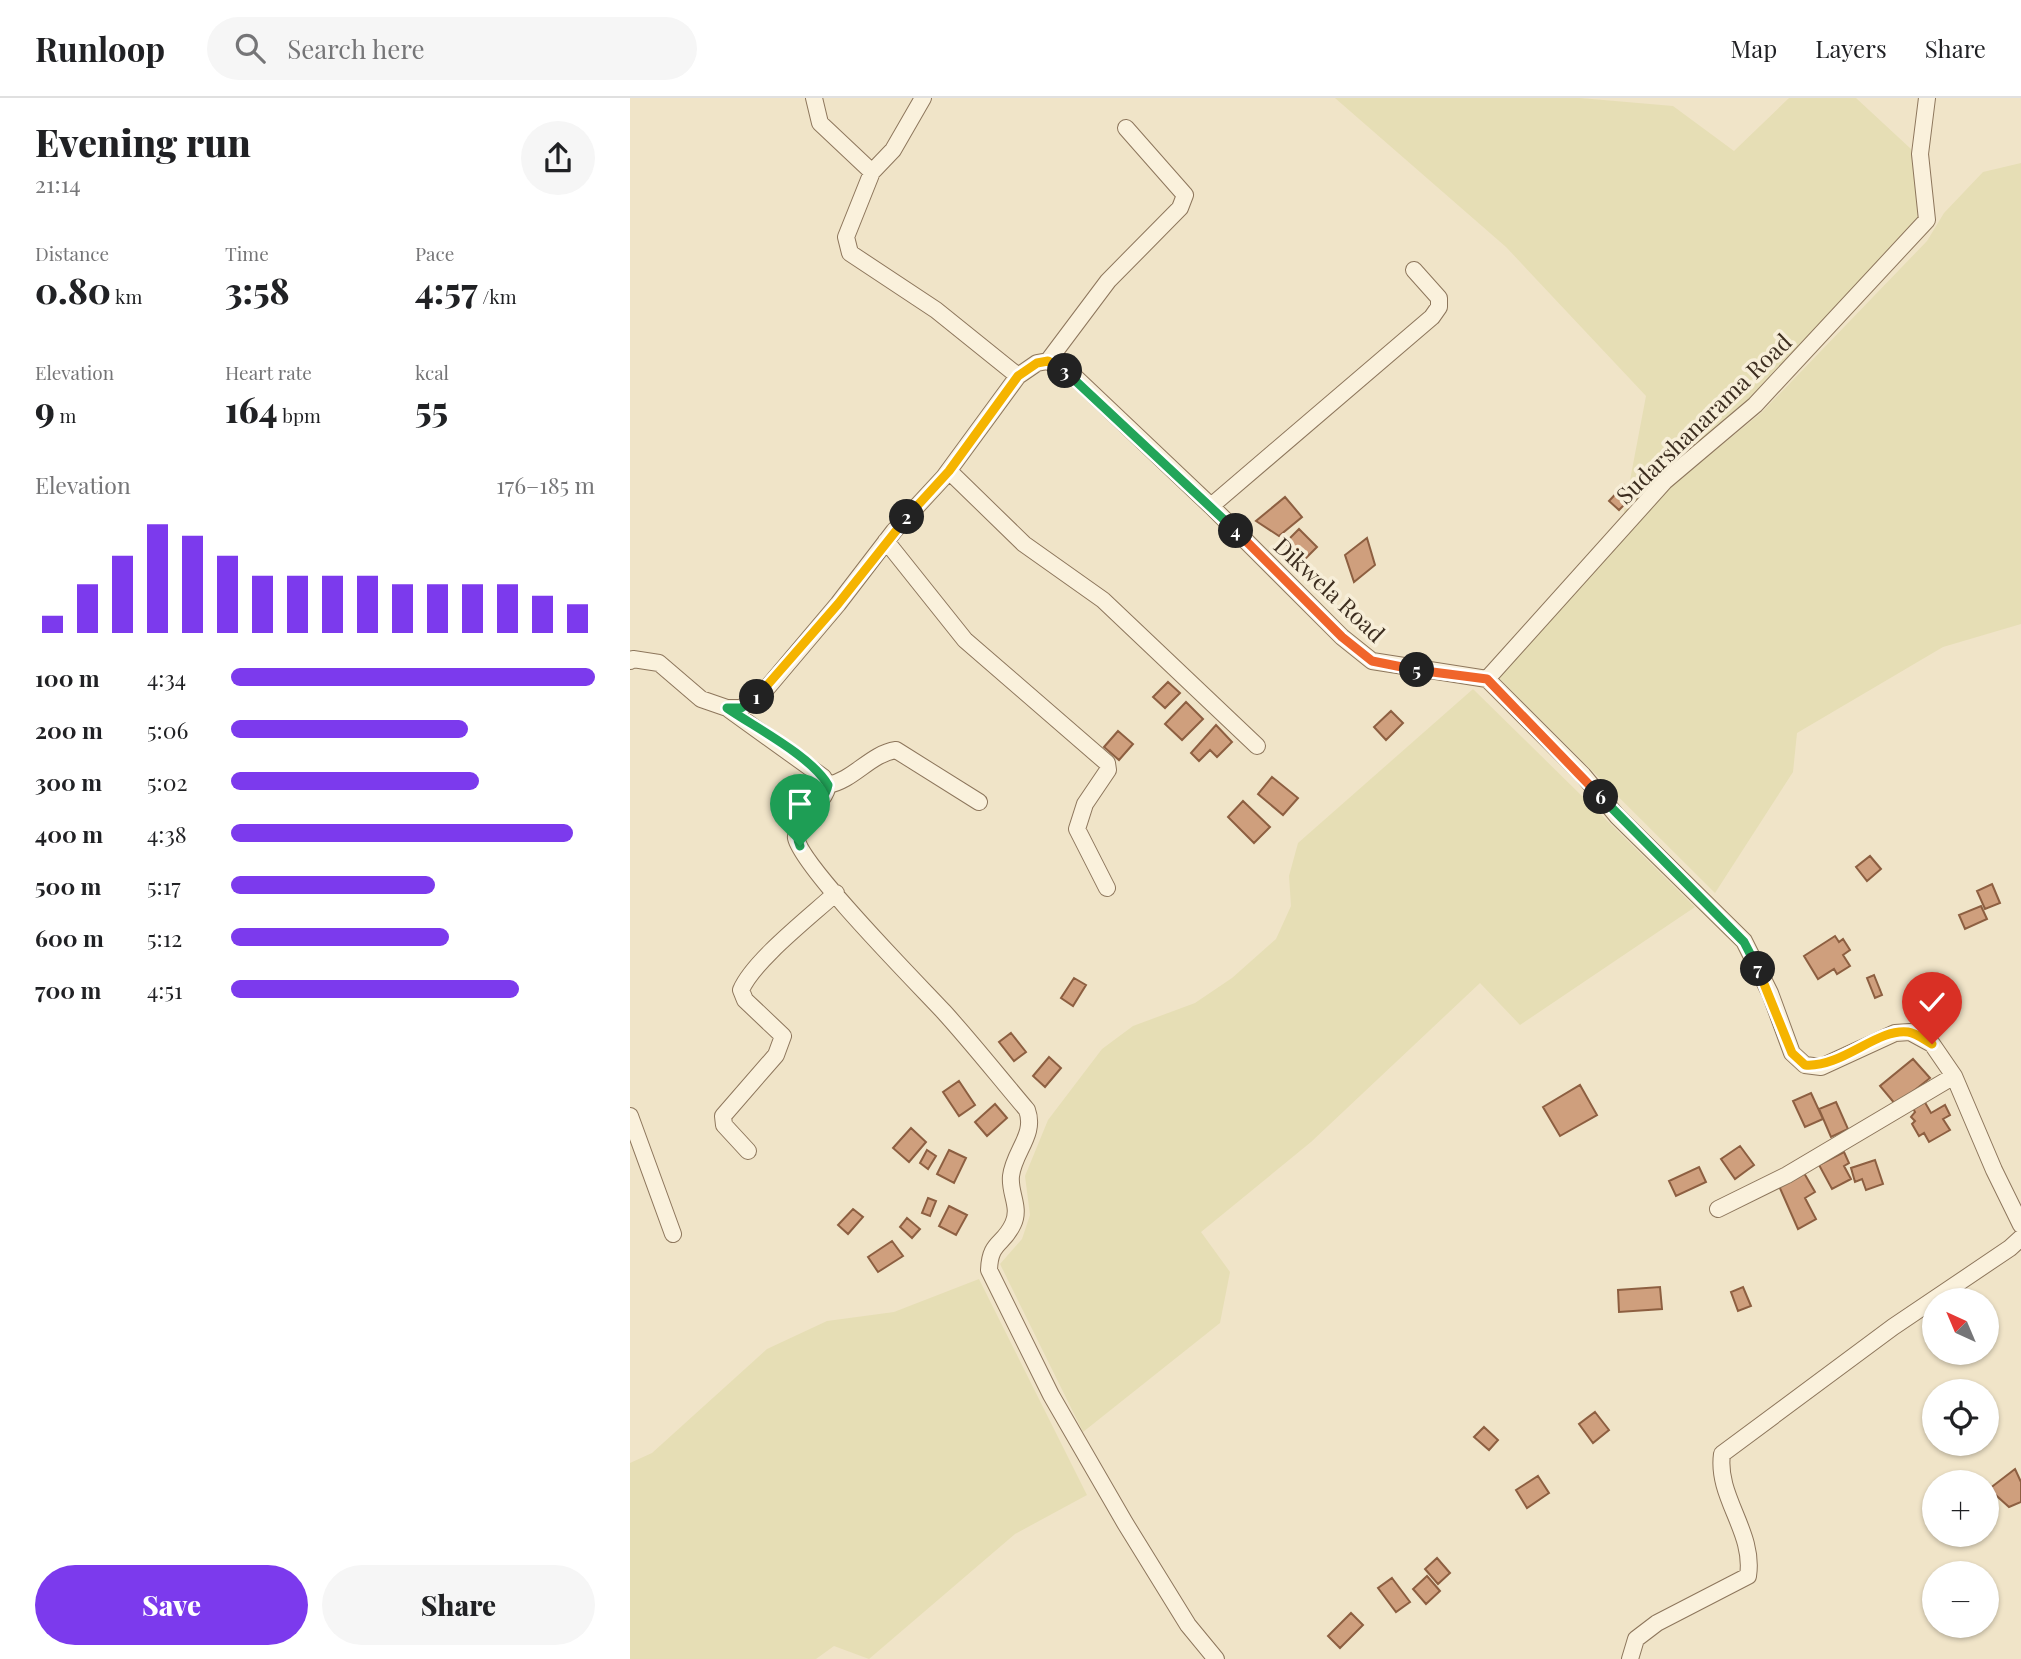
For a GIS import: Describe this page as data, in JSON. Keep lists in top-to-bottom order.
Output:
{
  "streets": {
    "street": ["Sudarshanarama Road", "Dikwela Road"]
  },
  "crossings": [
    ["Sudarshanarama Road", "Dikwela Road"]
  ],
  "north": "top left",
  "page": {
    "header": "Runloop",
    "search": "Search here",
    "nav": ["Map", "Layers", "Share"],
    "heading": ["Evening run", "21:14"],
    "stats": [
      ["Distance", "0.80 km"],
      ["Time", "3:58"],
      ["Pace", "4:57 /km"],
      ["Elevation", "9 m"],
      ["Heart rate", "164 bpm"],
      ["kcal", "55"]
    ],
    "pins": [
      "3",
      "2",
      "4",
      "5",
      "1",
      "6",
      "7"
    ],
    "chart": ["Elevation", "176–185 m"],
    "list": [
      {
        "name": "100 m",
        "note": "4:34"
      },
      {
        "name": "200 m",
        "note": "5:06"
      },
      {
        "name": "300 m",
        "note": "5:02"
      },
      {
        "name": "400 m",
        "note": "4:38"
      },
      {
        "name": "500 m",
        "note": "5:17"
      },
      {
        "name": "600 m",
        "note": "5:12"
      },
      {
        "name": "700 m",
        "note": "4:51"
      }
    ],
    "map_buttons": ["+", "−"],
    "buttons": ["Save", "Share"]
  }
}
